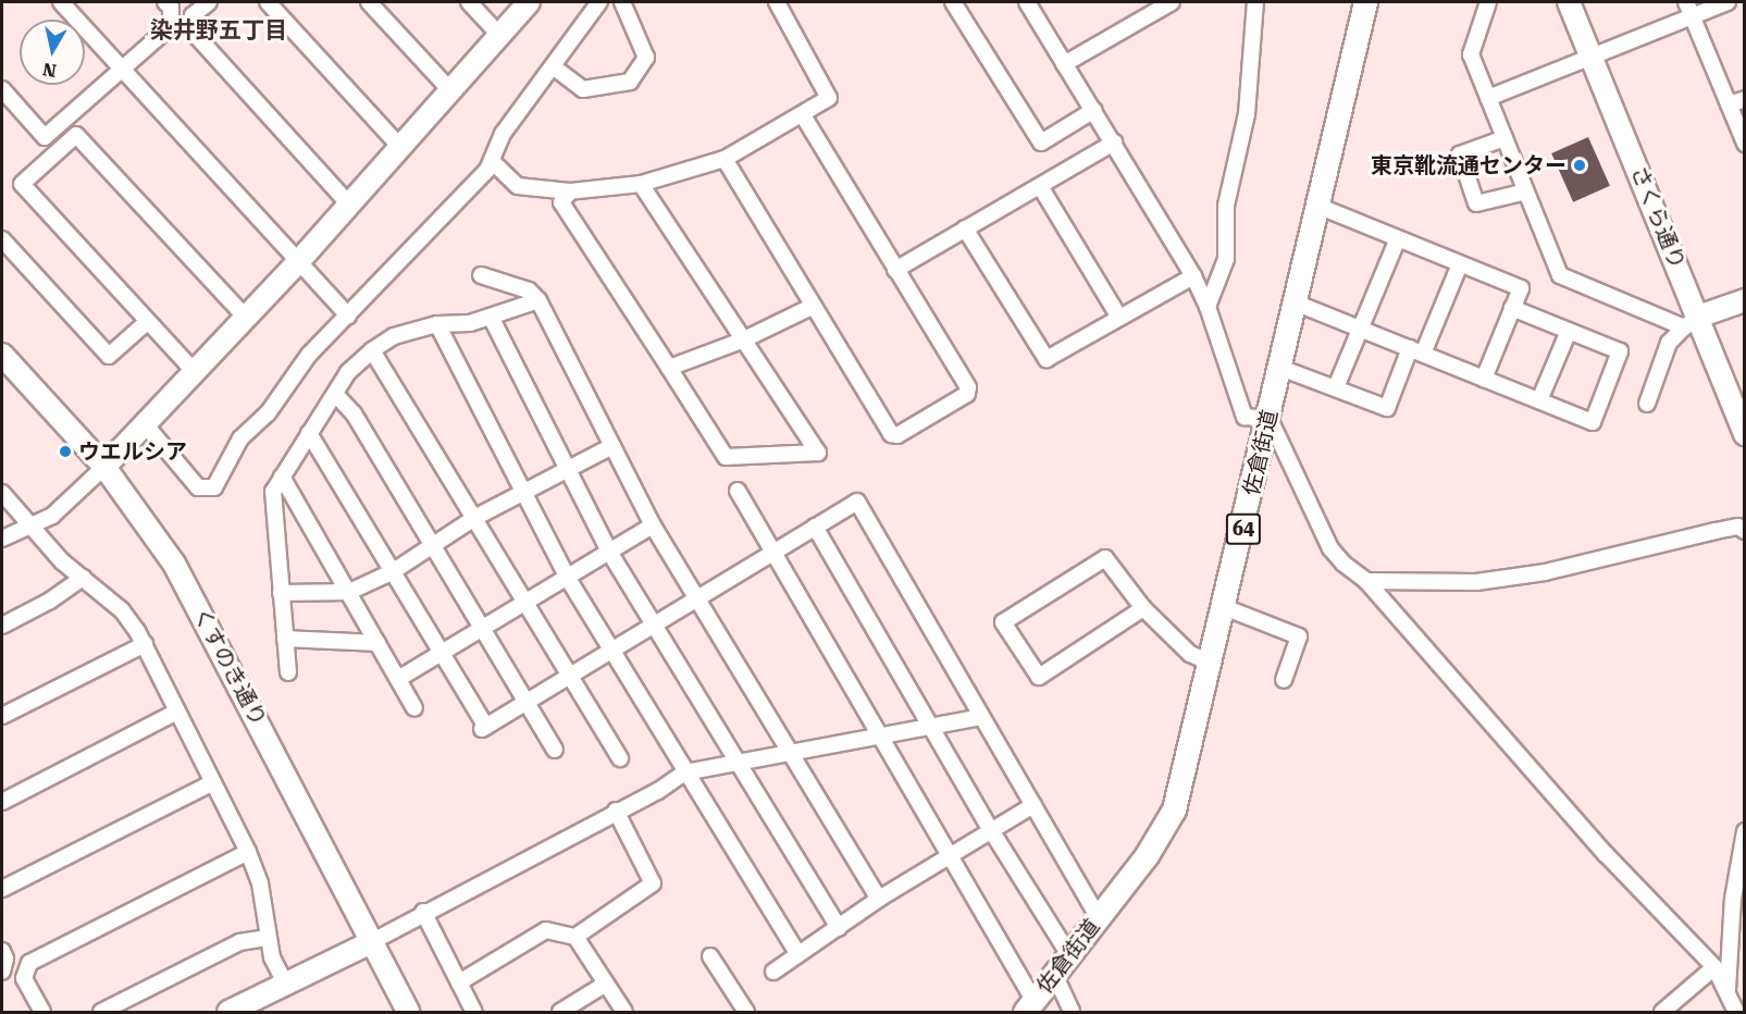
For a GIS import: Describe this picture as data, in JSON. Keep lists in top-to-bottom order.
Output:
{
  "streets": {
    "main road": ["佐倉街道", "64"],
    "street": ["さくら通り", "くすのき通り"]
  },
  "districts": ["染井野五丁目"],
  "places": ["東京靴流通センター", "ウエルシア"],
  "north": "bottom"
}
